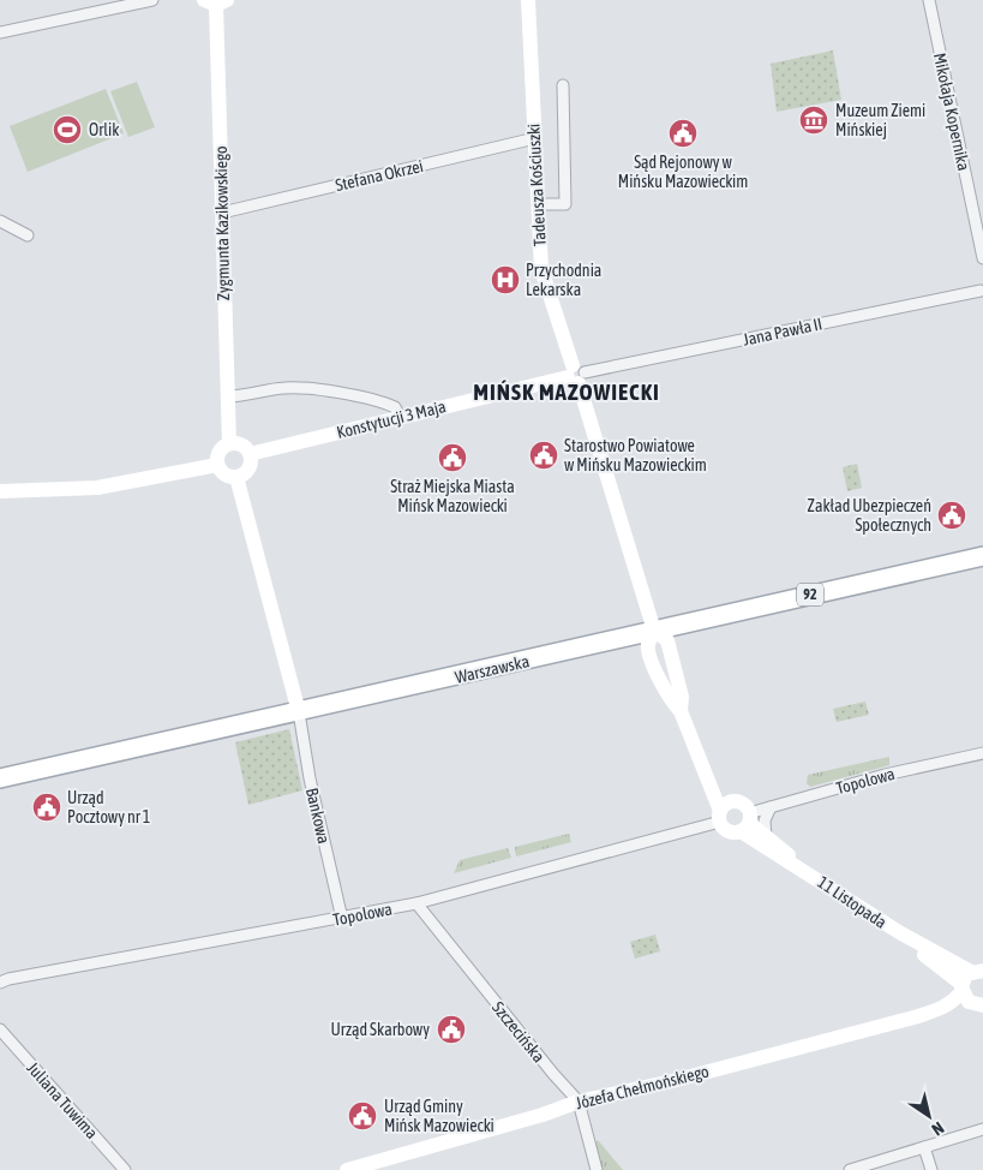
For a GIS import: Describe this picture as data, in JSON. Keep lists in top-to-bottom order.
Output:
{
  "streets": {
    "main road": ["92", "Warszawska"],
    "street": [
      "Mikołaja Kopernika",
      "Stefana Okrzei",
      "Tadeusza Kościuszki",
      "Zygmunta Kazikowskiego",
      "Jana Pawła II",
      "Konstytucji 3 Maja",
      "Topolowa",
      "Bankowa",
      "11 Listopada",
      "Szczecińska",
      "Józefa Chełmońskiego",
      "Juliana Tuwima"
    ]
  },
  "crossings": [
    ["Stefana Okrzei", "Tadeusza Kościuszki"],
    ["Stefana Okrzei", "Zygmunta Kazikowskiego"],
    ["Tadeusza Kościuszki", "Jana Pawła II"],
    ["Tadeusza Kościuszki", "Konstytucji 3 Maja"],
    ["Tadeusza Kościuszki", "Warszawska"],
    ["Zygmunta Kazikowskiego", "Konstytucji 3 Maja"],
    ["Jana Pawła II", "Konstytucji 3 Maja"],
    ["Warszawska", "Bankowa"],
    ["Topolowa", "Bankowa"],
    ["Topolowa", "11 Listopada"],
    ["Topolowa", "Szczecińska"],
    ["11 Listopada", "Józefa Chełmońskiego"],
    ["Szczecińska", "Józefa Chełmońskiego"]
  ],
  "districts": ["MIŃSK MAZOWIECKI"],
  "places": {
    "museum": ["Muzeum Ziemi Mińskiej"],
    "sports": ["Orlik"],
    "public building": [
      "Sąd Rejonowy w Mińsku Mazowieckim",
      "Starostwo Powiatowe w Mińsku Mazowieckim",
      "Straż Miejska Miasta Mińsk Mazowiecki",
      "Zakład Ubezpieczeń Społecznych",
      "Urząd Pocztowy nr 1",
      "Urząd Skarbowy",
      "Urząd Gminy Mińsk Mazowiecki"
    ],
    "hospital": ["Przychodnia Lekarska"]
  },
  "north": "bottom right"
}
